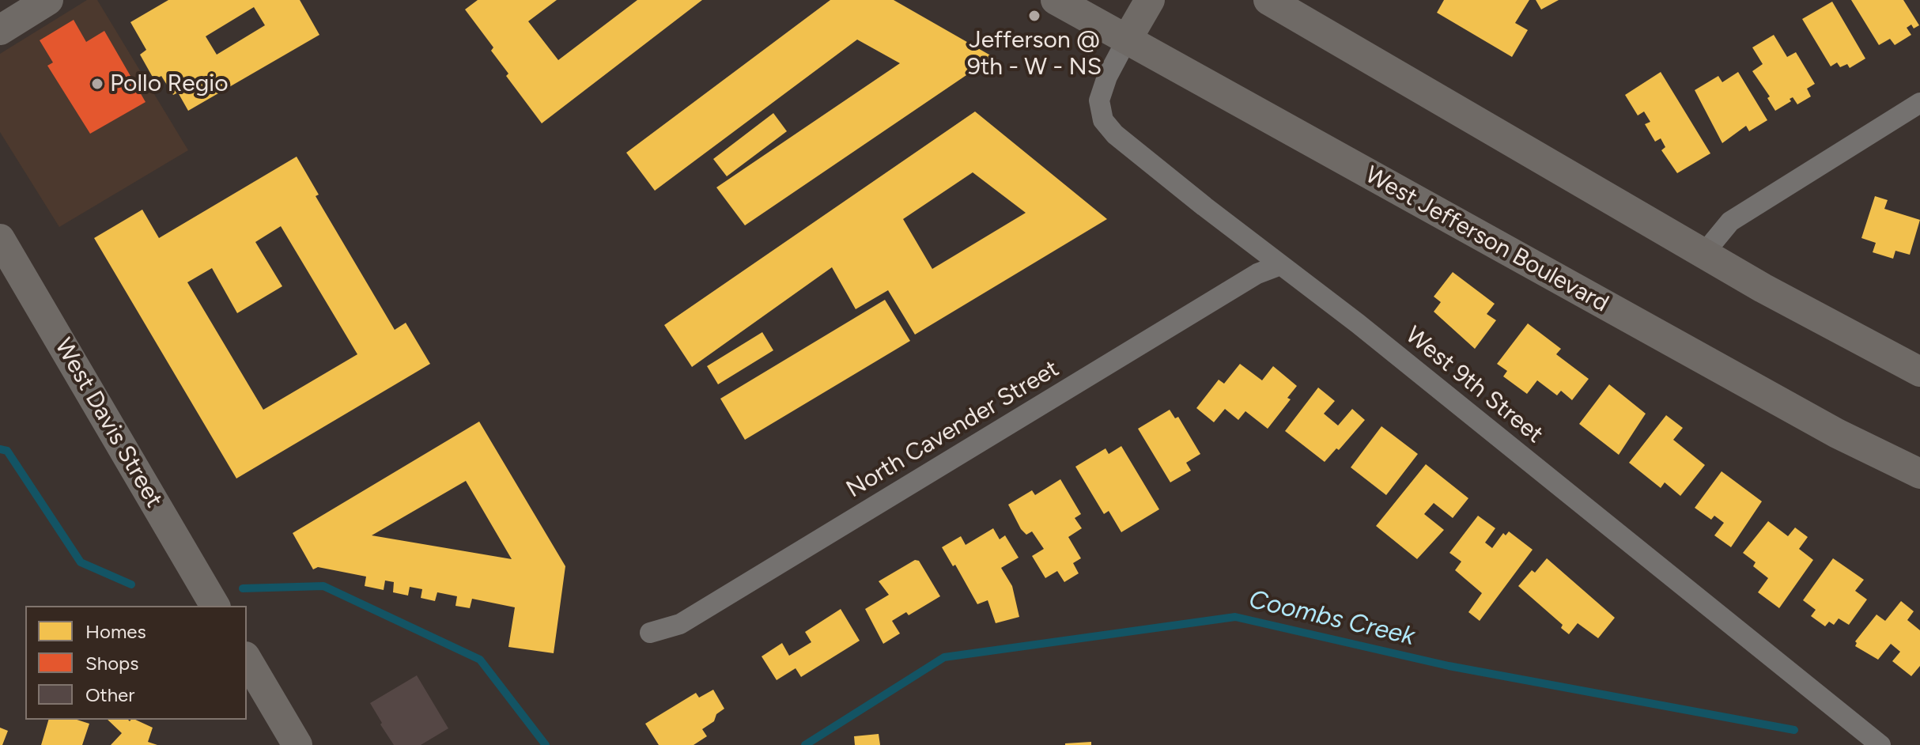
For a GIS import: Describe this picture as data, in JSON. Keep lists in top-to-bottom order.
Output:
{
  "streets": {
    "main road": ["West Jefferson Boulevard", "West Davis Street"],
    "street": ["West 9th Street", "North Cavender Street"]
  },
  "crossings": [
    ["West Jefferson Boulevard", "West 9th Street"],
    ["West 9th Street", "North Cavender Street"]
  ],
  "water": ["Coombs Creek"],
  "places": ["Jefferson @ 9th - W - NS", "Pollo Regio"],
  "legend": ["Homes", "Shops", "Other"]
}
